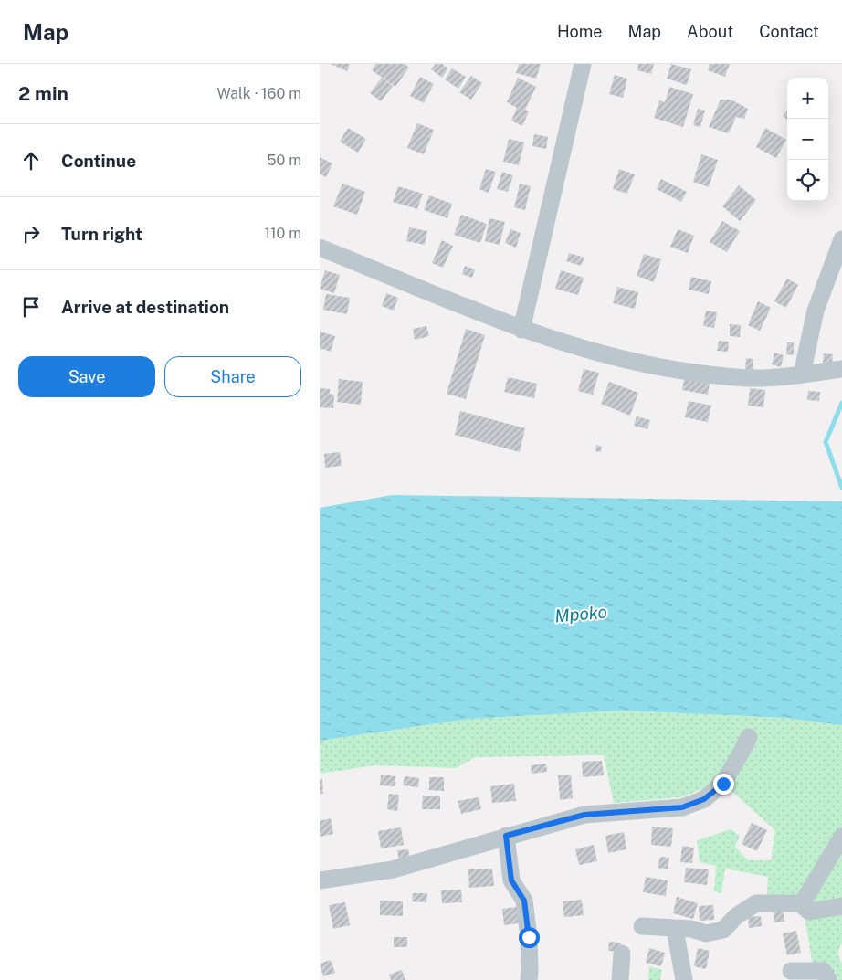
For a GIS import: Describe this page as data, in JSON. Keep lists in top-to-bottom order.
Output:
{
  "water": ["Mpoko"],
  "page": {
    "header": "Map",
    "nav": [
      "Home",
      "Map",
      "About",
      "Contact"
    ],
    "heading": ["2 min", "Walk · 160 m"],
    "map_buttons": ["+", "−"],
    "list": [
      ["Continue", "50 m"],
      ["Turn right", "110 m"],
      "Arrive at destination"
    ],
    "buttons": ["Save", "Share"]
  }
}
